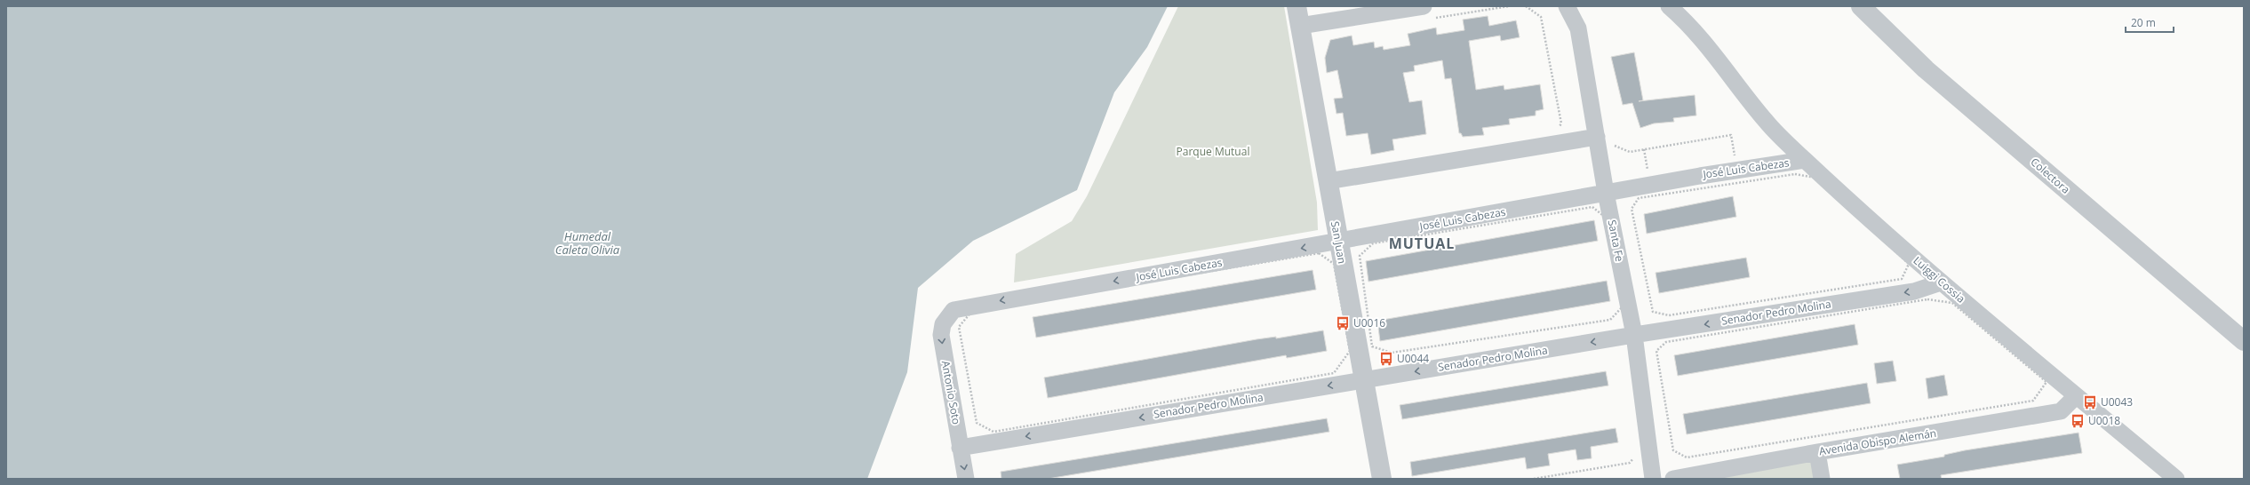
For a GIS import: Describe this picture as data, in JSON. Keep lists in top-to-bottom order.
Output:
{
  "streets": {
    "street": [
      "José Luis Cabezas",
      "Colectora",
      "Santa Fe",
      "San Juan",
      "Luiggi Cossia",
      "Senador Pedro Molina",
      "Antonio Soto",
      "Avenida Obispo Alemán"
    ]
  },
  "crossings": [
    ["José Luis Cabezas", "Santa Fe"],
    ["José Luis Cabezas", "San Juan"],
    ["José Luis Cabezas", "Luiggi Cossia"],
    ["José Luis Cabezas", "Antonio Soto"],
    ["Santa Fe", "Senador Pedro Molina"],
    ["San Juan", "Senador Pedro Molina"],
    ["Luiggi Cossia", "Senador Pedro Molina"],
    ["Luiggi Cossia", "Avenida Obispo Alemán"],
    ["Senador Pedro Molina", "Antonio Soto"]
  ],
  "one_way": ["José Luis Cabezas", "Senador Pedro Molina", "Antonio Soto"],
  "districts": ["MUTUAL"],
  "water": ["Humedal Caleta Olivia"],
  "parks": ["Parque Mutual"],
  "places": {
    "bus stop": [
      "U0016",
      "U0044",
      "U0043",
      "U0018"
    ]
  },
  "scale_bar": "20 m"
}
